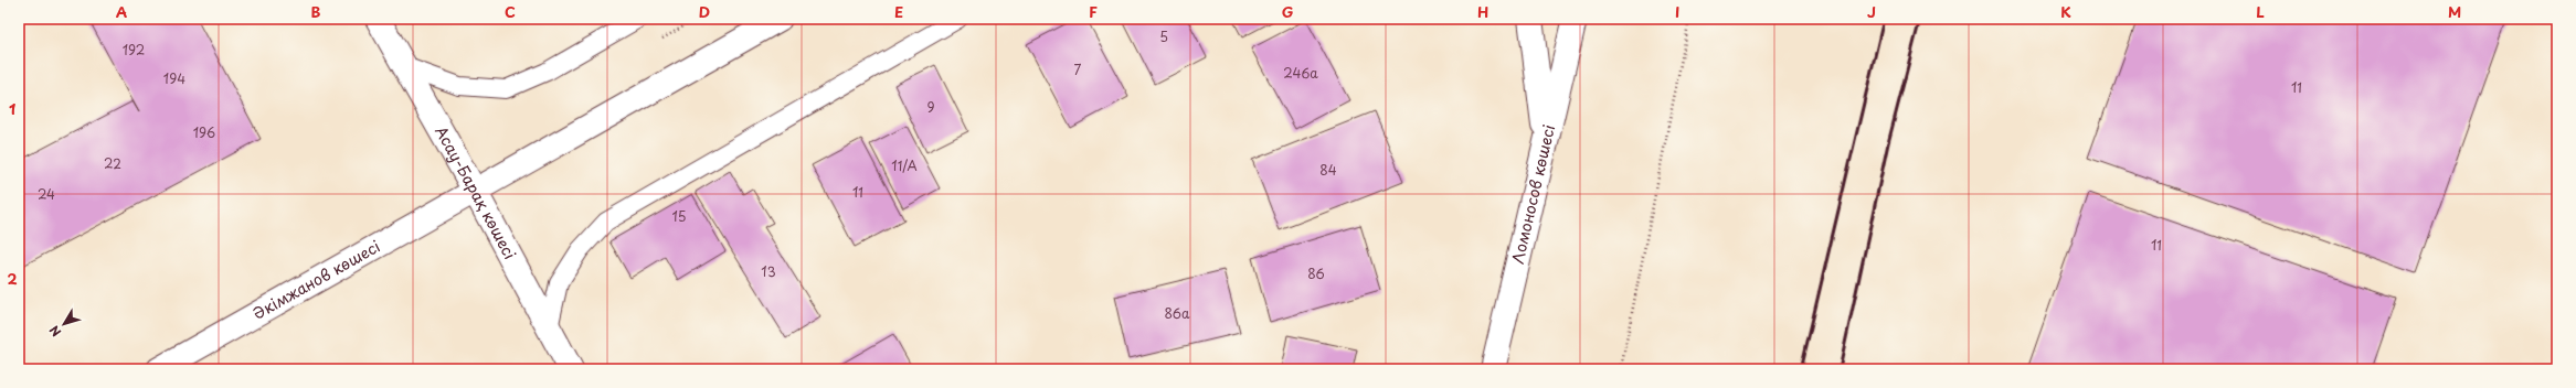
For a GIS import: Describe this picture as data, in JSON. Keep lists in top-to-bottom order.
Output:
{
  "streets": {
    "main road": ["Асау-Барақ көшесі", "Ломоносов көшесі", "Әкімжанов көшесі"]
  },
  "crossings": [
    ["Асау-Барақ көшесі", "Әкімжанов көшесі"]
  ],
  "house_numbers": [
    "5",
    "192",
    "7",
    "246а",
    "194",
    "11",
    "9",
    "196",
    "22",
    "11/А",
    "84",
    "11",
    "24",
    "15",
    "11",
    "13",
    "86",
    "86а"
  ],
  "north": "bottom left",
  "grid": {
    "columns": [
      "A",
      "B",
      "C",
      "D",
      "E",
      "F",
      "G",
      "H",
      "I",
      "J",
      "K",
      "L",
      "M"
    ],
    "rows": ["1", "2"]
  }
}
